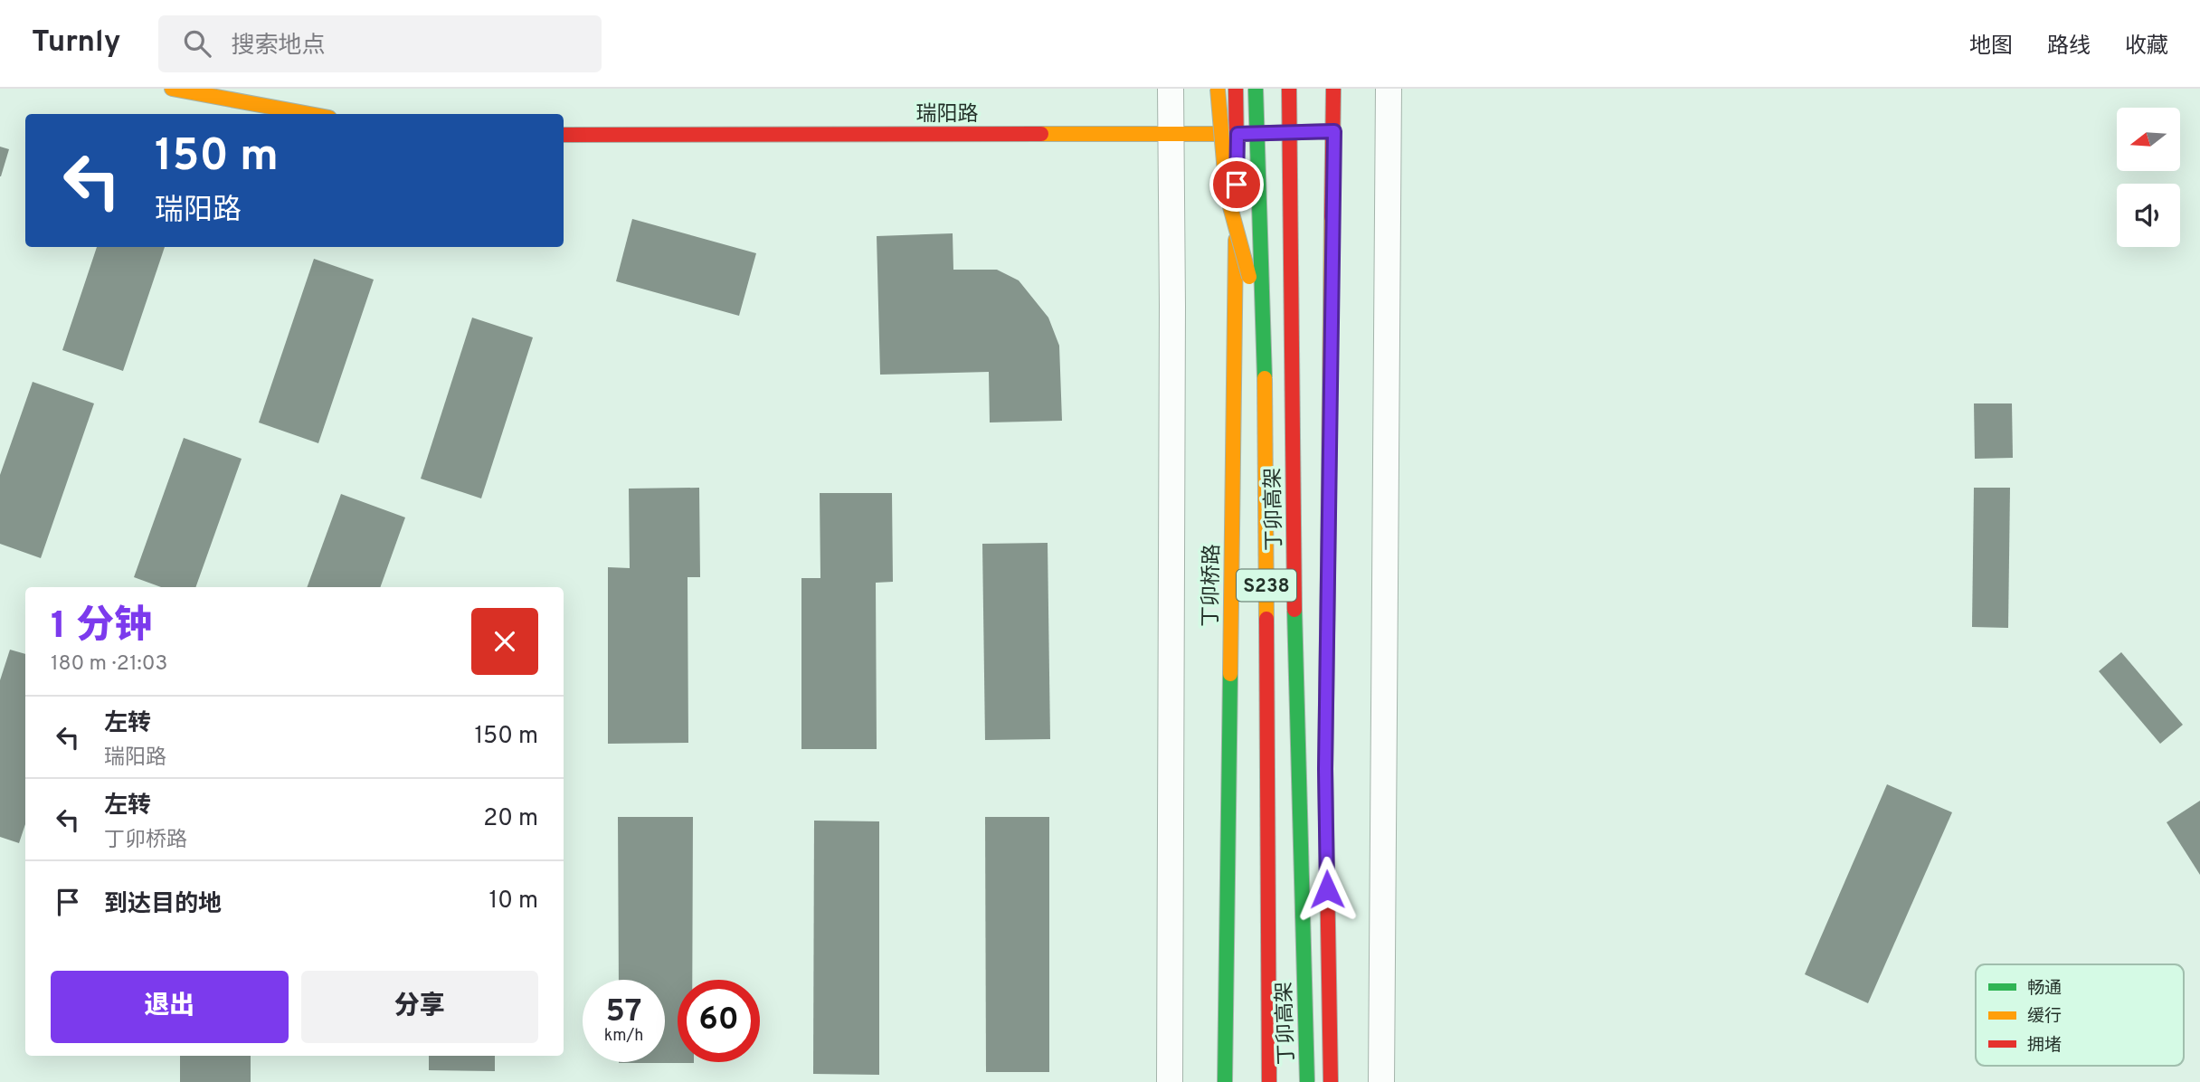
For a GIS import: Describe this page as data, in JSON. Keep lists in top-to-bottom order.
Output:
{
  "streets": {
    "main road": [
      "瑞阳路",
      "丁卯高架",
      "丁卯桥路",
      "S238"
    ]
  },
  "crossings": [
    ["瑞阳路", "丁卯桥路"]
  ],
  "legend": ["畅通", "缓行", "拥堵"],
  "north": "left",
  "page": {
    "header": "Turnly",
    "search": "搜索地点",
    "nav": ["地图", "路线", "收藏"],
    "turn": ["150 m", "瑞阳路"],
    "heading": ["1 分钟", "180 m · 21:03"],
    "list": [
      {
        "name": "左转",
        "note": "瑞阳路",
        "value": "150 m"
      },
      {
        "name": "左转",
        "note": "丁卯桥路",
        "value": "20 m"
      },
      {
        "name": "到达目的地",
        "value": "10 m"
      }
    ],
    "buttons": ["退出", "分享"],
    "speed": "57 km/h",
    "limit": "60"
  }
}
